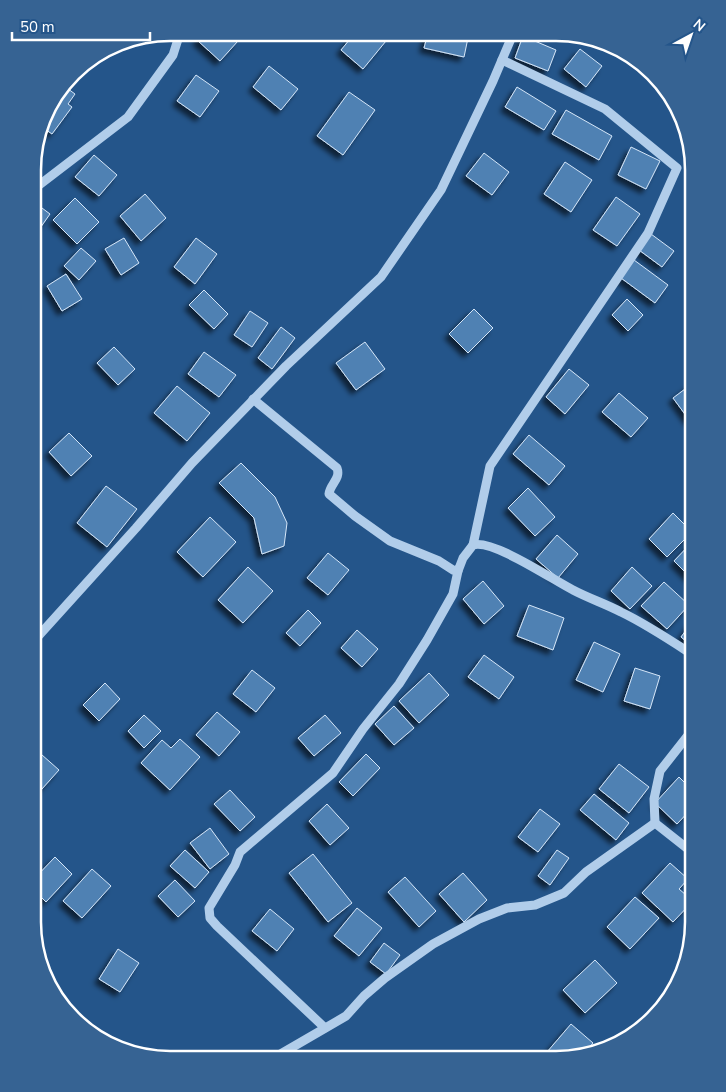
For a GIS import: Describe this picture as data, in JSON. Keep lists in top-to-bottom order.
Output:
{
  "scale_bar": "50 m",
  "north": "top right"
}
